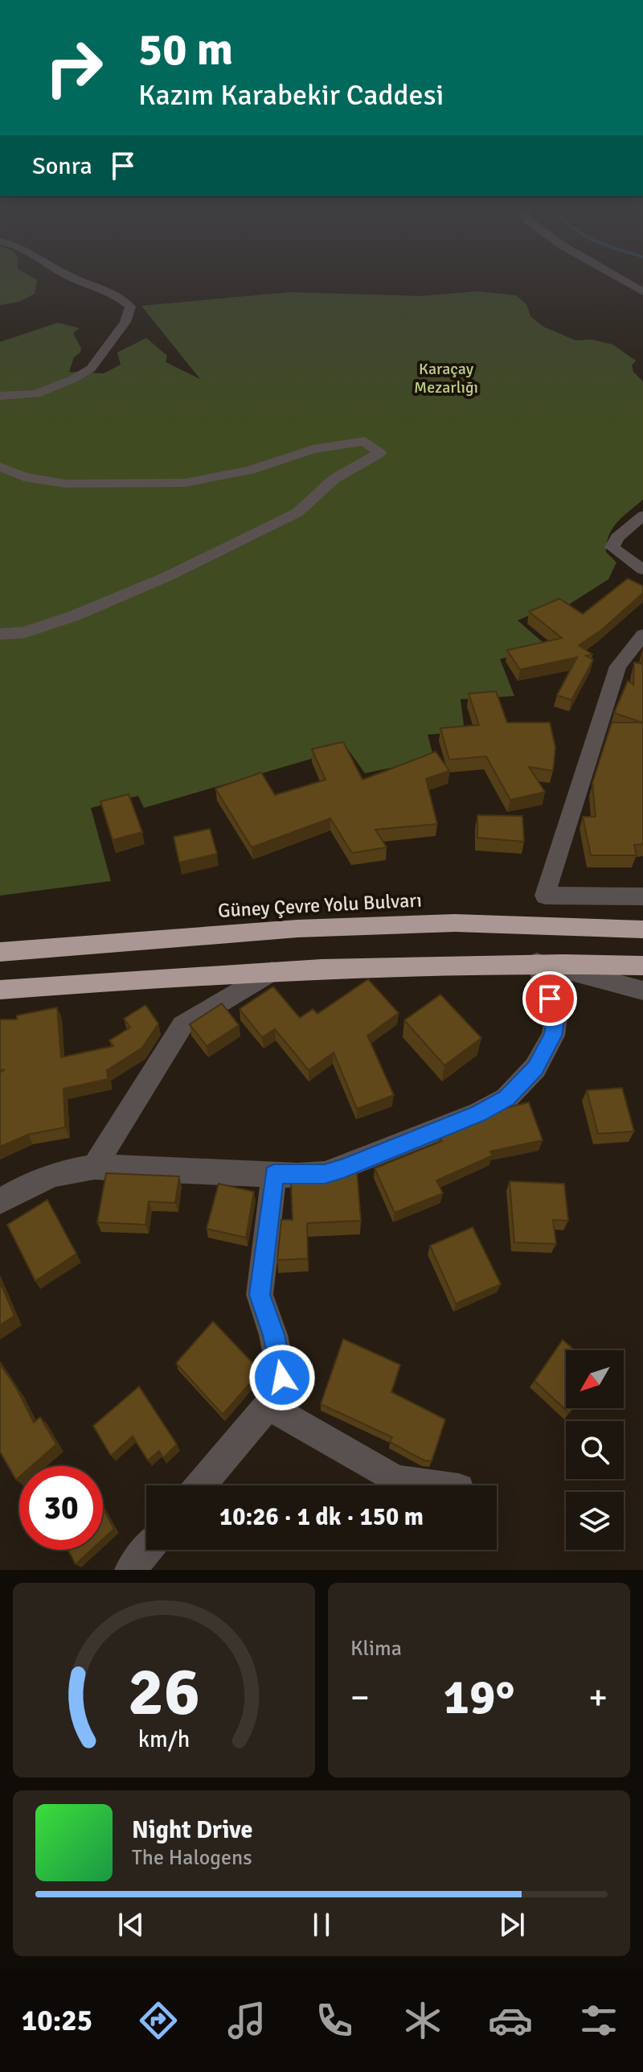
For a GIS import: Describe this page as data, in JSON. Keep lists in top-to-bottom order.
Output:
{
  "streets": {
    "highway": ["Güney Çevre Yolu Bulvarı"]
  },
  "parks": ["Karaçay Mezarlığı"],
  "north": "bottom left",
  "page": {
    "turn": ["50 m", "Kazım Karabekir Caddesi"],
    "then": "Sonra",
    "limit": "30",
    "trip": "10:26 · 1 dk · 150 m",
    "tile": "Klima",
    "heat": ["−", "19°", "+"],
    "song": ["Night Drive", "The Halogens"],
    "tabs": "10:25",
    "gauge": ["26", "km/h"]
  }
}
